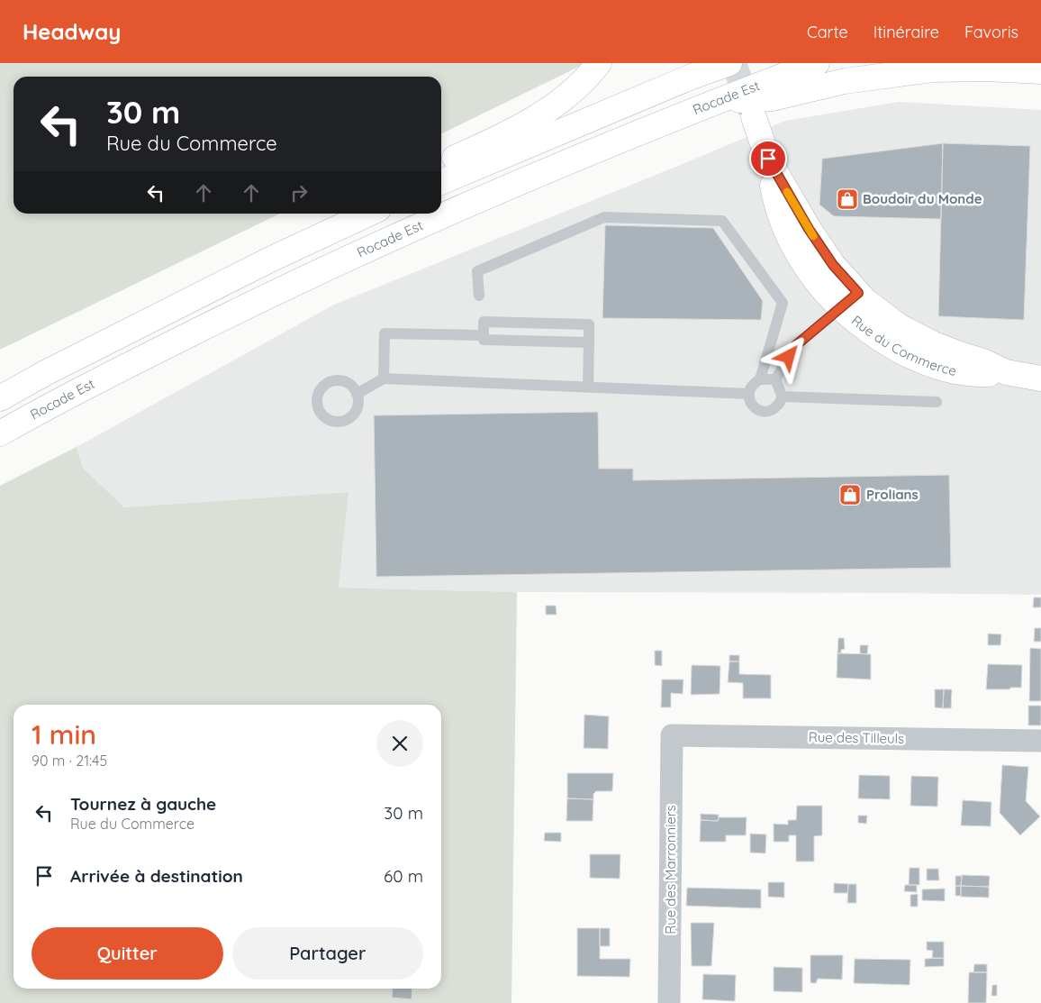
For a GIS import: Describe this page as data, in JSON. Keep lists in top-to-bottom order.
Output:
{
  "streets": {
    "main road": ["Rocade Est", "Rue du Commerce"],
    "street": ["Rue des Tilleuls", "Rue des Marronniers"]
  },
  "crossings": [
    ["Rue des Tilleuls", "Rue des Marronniers"]
  ],
  "places": {
    "shop": ["Boudoir du Monde", "Prolians"]
  },
  "page": {
    "header": "Headway",
    "nav": ["Carte", "Itinéraire", "Favoris"],
    "turn": ["30 m", "Rue du Commerce"],
    "heading": ["1 min", "90 m · 21:45"],
    "list": [
      {
        "name": "Tournez à gauche",
        "note": "Rue du Commerce",
        "value": "30 m"
      },
      {
        "name": "Arrivée à destination",
        "value": "60 m"
      }
    ],
    "buttons": ["Quitter", "Partager"]
  }
}
